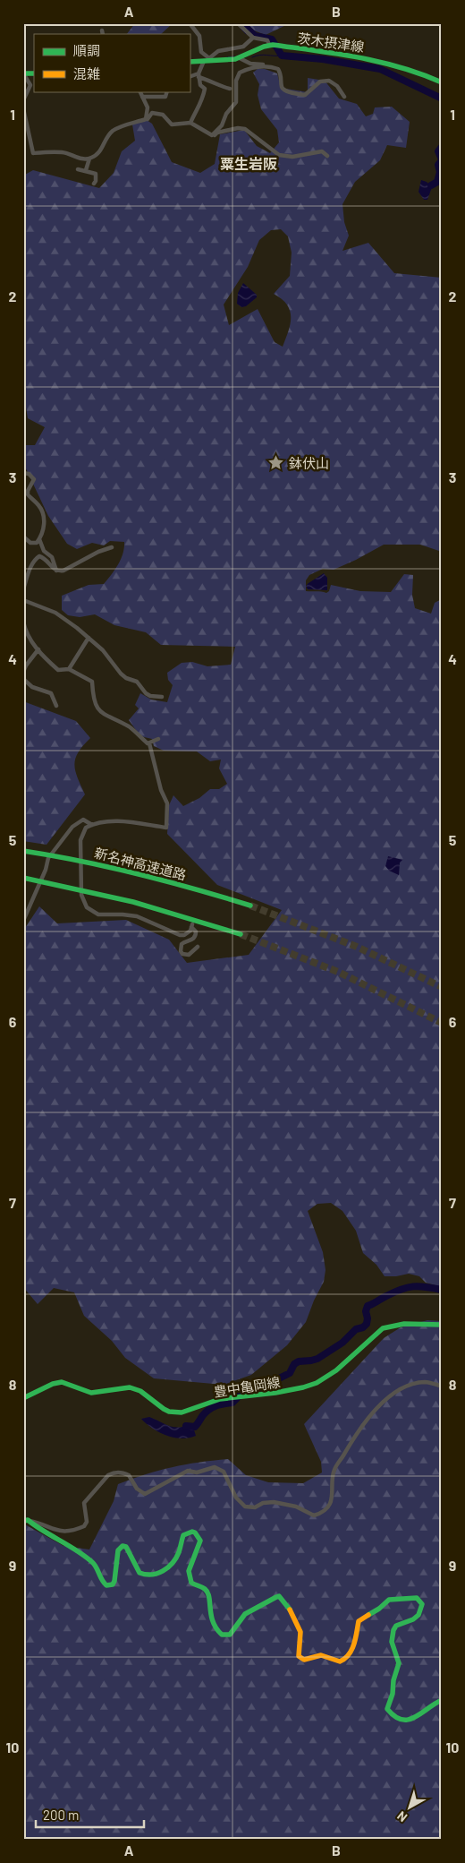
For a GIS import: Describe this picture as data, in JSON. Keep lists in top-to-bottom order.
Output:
{
  "streets": {
    "main road": ["茨木摂津線", "新名神高速道路", "豊中亀岡線"]
  },
  "districts": ["粟生岩阪"],
  "places": {
    "place": ["鉢伏山"]
  },
  "legend": ["順調", "混雑"],
  "scale_bar": "200 m",
  "north": "bottom left",
  "grid": {
    "columns": ["A", "B"],
    "rows": [
      "1",
      "2",
      "3",
      "4",
      "5",
      "6",
      "7",
      "8",
      "9",
      "10"
    ]
  }
}
